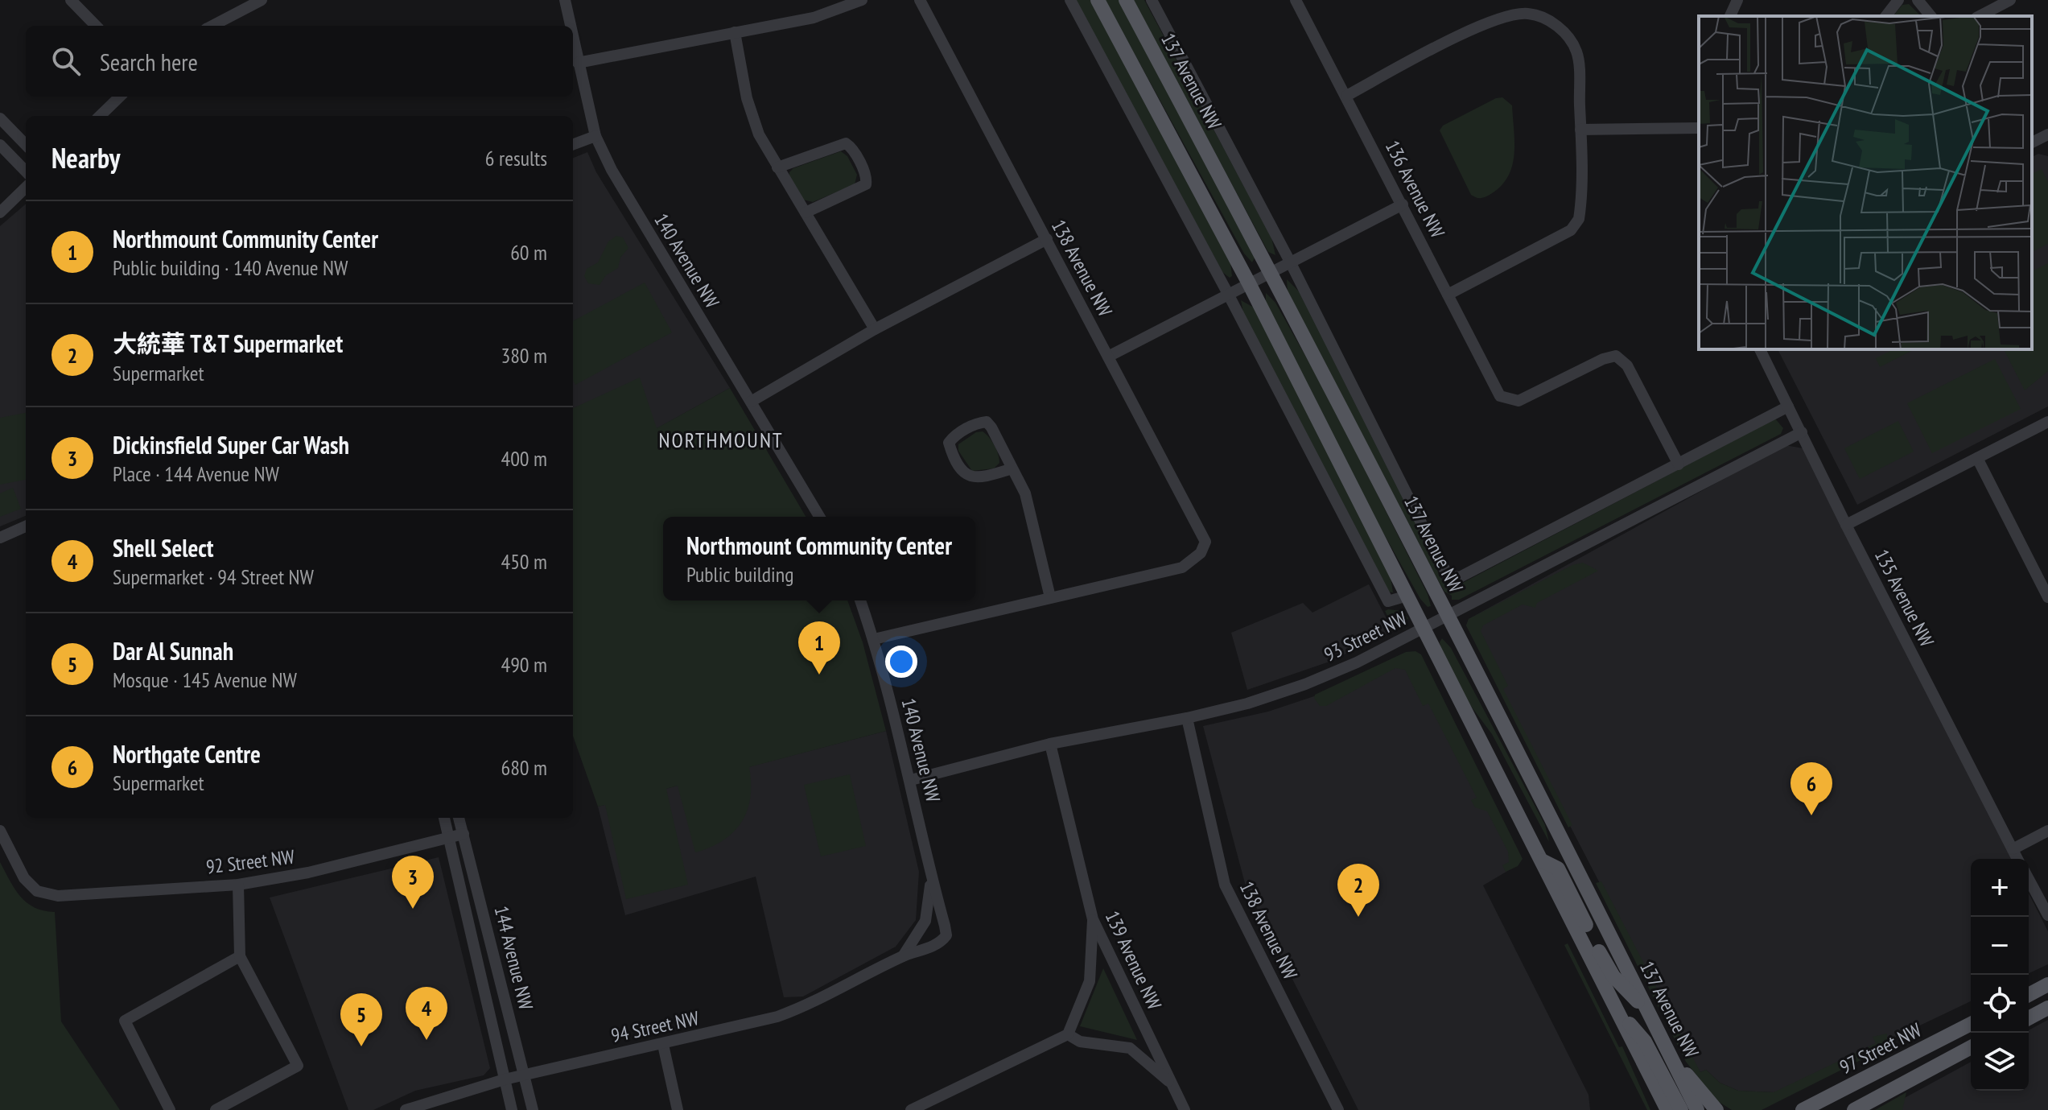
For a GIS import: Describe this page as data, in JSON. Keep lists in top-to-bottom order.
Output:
{
  "streets": {
    "main road": ["137 Avenue NW", "97 Street NW"],
    "street": [
      "136 Avenue NW",
      "140 Avenue NW",
      "138 Avenue NW",
      "135 Avenue NW",
      "93 Street NW",
      "92 Street NW",
      "144 Avenue NW",
      "139 Avenue NW",
      "94 Street NW"
    ]
  },
  "crossings": [
    ["137 Avenue NW", "136 Avenue NW"],
    ["137 Avenue NW", "93 Street NW"],
    ["140 Avenue NW", "93 Street NW"],
    ["140 Avenue NW", "94 Street NW"],
    ["138 Avenue NW", "93 Street NW"],
    ["135 Avenue NW", "93 Street NW"],
    ["93 Street NW", "139 Avenue NW"],
    ["92 Street NW", "144 Avenue NW"],
    ["144 Avenue NW", "94 Street NW"]
  ],
  "districts": ["NORTHMOUNT"],
  "page": {
    "search": "Search here",
    "heading": ["Nearby", "6 results"],
    "list": [
      {
        "mark": "1",
        "name": "Northmount Community Center",
        "note": "Public building · 140 Avenue NW",
        "value": "60 m"
      },
      {
        "mark": "2",
        "name": "大統華 T&T Supermarket",
        "note": "Supermarket",
        "value": "380 m"
      },
      {
        "mark": "3",
        "name": "Dickinsfield Super Car Wash",
        "note": "Place · 144 Avenue NW",
        "value": "400 m"
      },
      {
        "mark": "4",
        "name": "Shell Select",
        "note": "Supermarket · 94 Street NW",
        "value": "450 m"
      },
      {
        "mark": "5",
        "name": "Dar Al Sunnah",
        "note": "Mosque · 145 Avenue NW",
        "value": "490 m"
      },
      {
        "mark": "6",
        "name": "Northgate Centre",
        "note": "Supermarket",
        "value": "680 m"
      }
    ],
    "popup": ["Northmount Community Center", "Public building"],
    "pins": [
      "1",
      "6",
      "3",
      "2",
      "4",
      "5"
    ],
    "map_buttons": ["+", "−"]
  }
}
